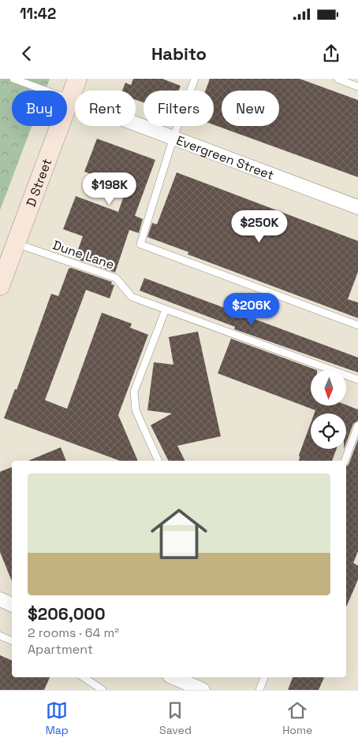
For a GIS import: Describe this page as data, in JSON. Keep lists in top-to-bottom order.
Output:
{
  "streets": {
    "street": ["Evergreen Street", "D Street"],
    "lane": ["Dune Lane"]
  },
  "crossings": [
    ["Evergreen Street", "D Street"],
    ["D Street", "Dune Lane"]
  ],
  "north": "bottom",
  "page": {
    "status": "11:42",
    "header": "Habito",
    "chip": [
      "Buy",
      "Rent",
      "Filters",
      "New"
    ],
    "price": ["$198K", "$250K", "$206K"],
    "list": [
      {
        "name": "$206,000",
        "note": "2 rooms · 64 m² · Apartment"
      }
    ],
    "tabs": ["Map", "Saved", "Home"]
  }
}
